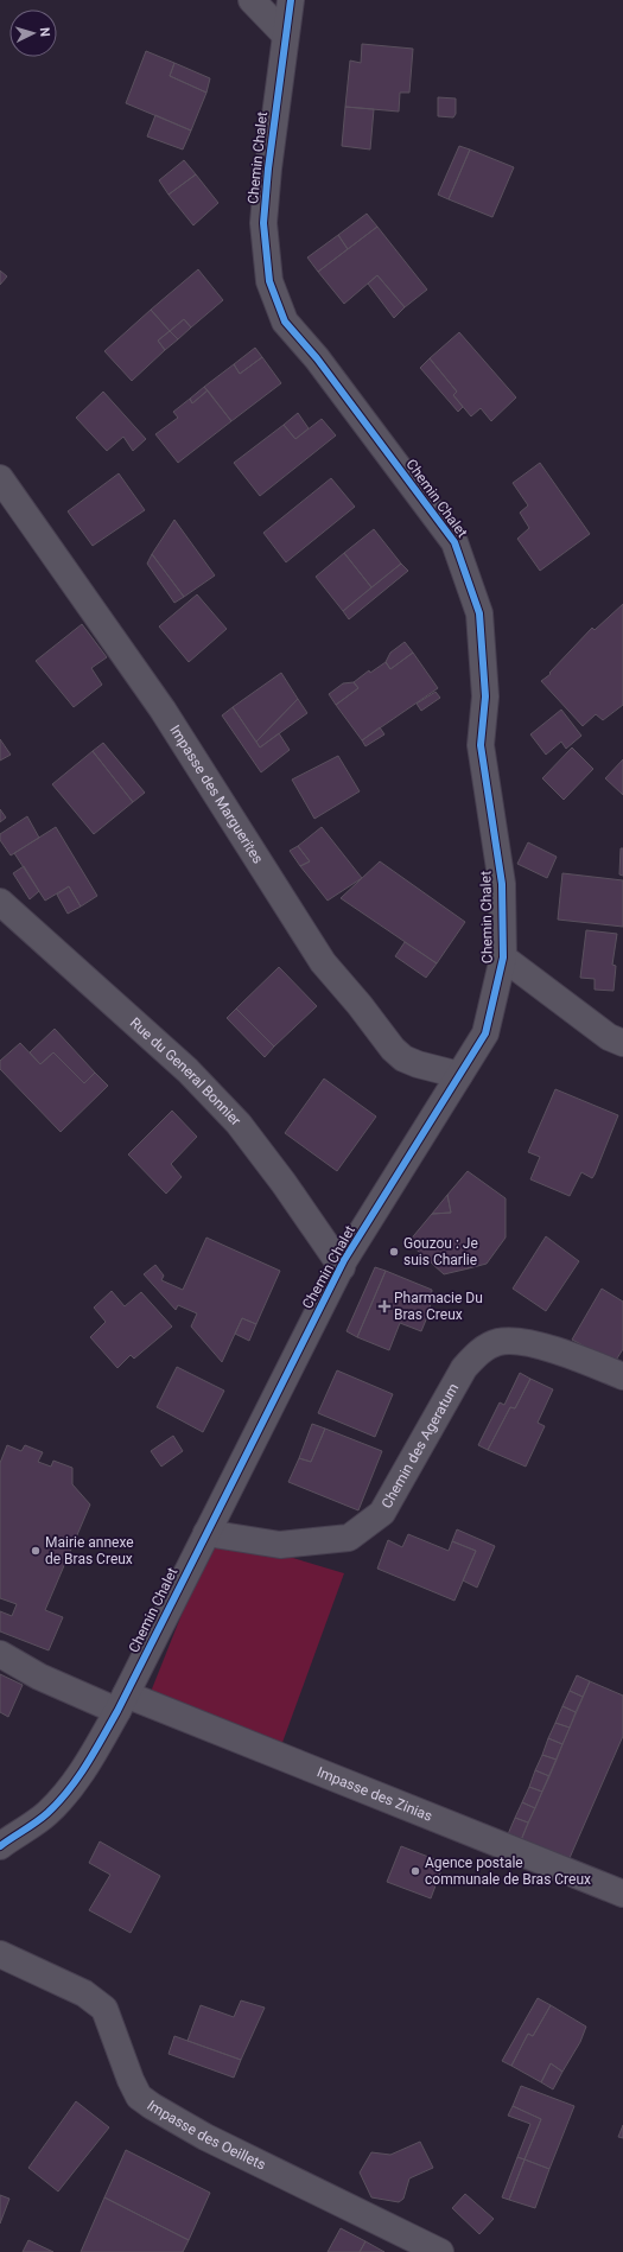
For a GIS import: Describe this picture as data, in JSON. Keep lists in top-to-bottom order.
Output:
{
  "streets": {
    "street": [
      "Chemin Chalet",
      "Impasse des Marguerites",
      "Rue du General Bonnier",
      "Chemin des Ageratum",
      "Impasse des Zinias",
      "Impasse des Oeillets"
    ]
  },
  "crossings": [
    ["Chemin Chalet", "Impasse des Marguerites"],
    ["Chemin Chalet", "Rue du General Bonnier"],
    ["Chemin Chalet", "Chemin des Ageratum"],
    ["Chemin Chalet", "Impasse des Zinias"]
  ],
  "places": {
    "other": ["Gouzou : Je suis Charlie", "Mairie annexe de Bras Creux", "Agence postale communale de Bras Creux"],
    "health": ["Pharmacie Du Bras Creux"]
  },
  "north": "right"
}
